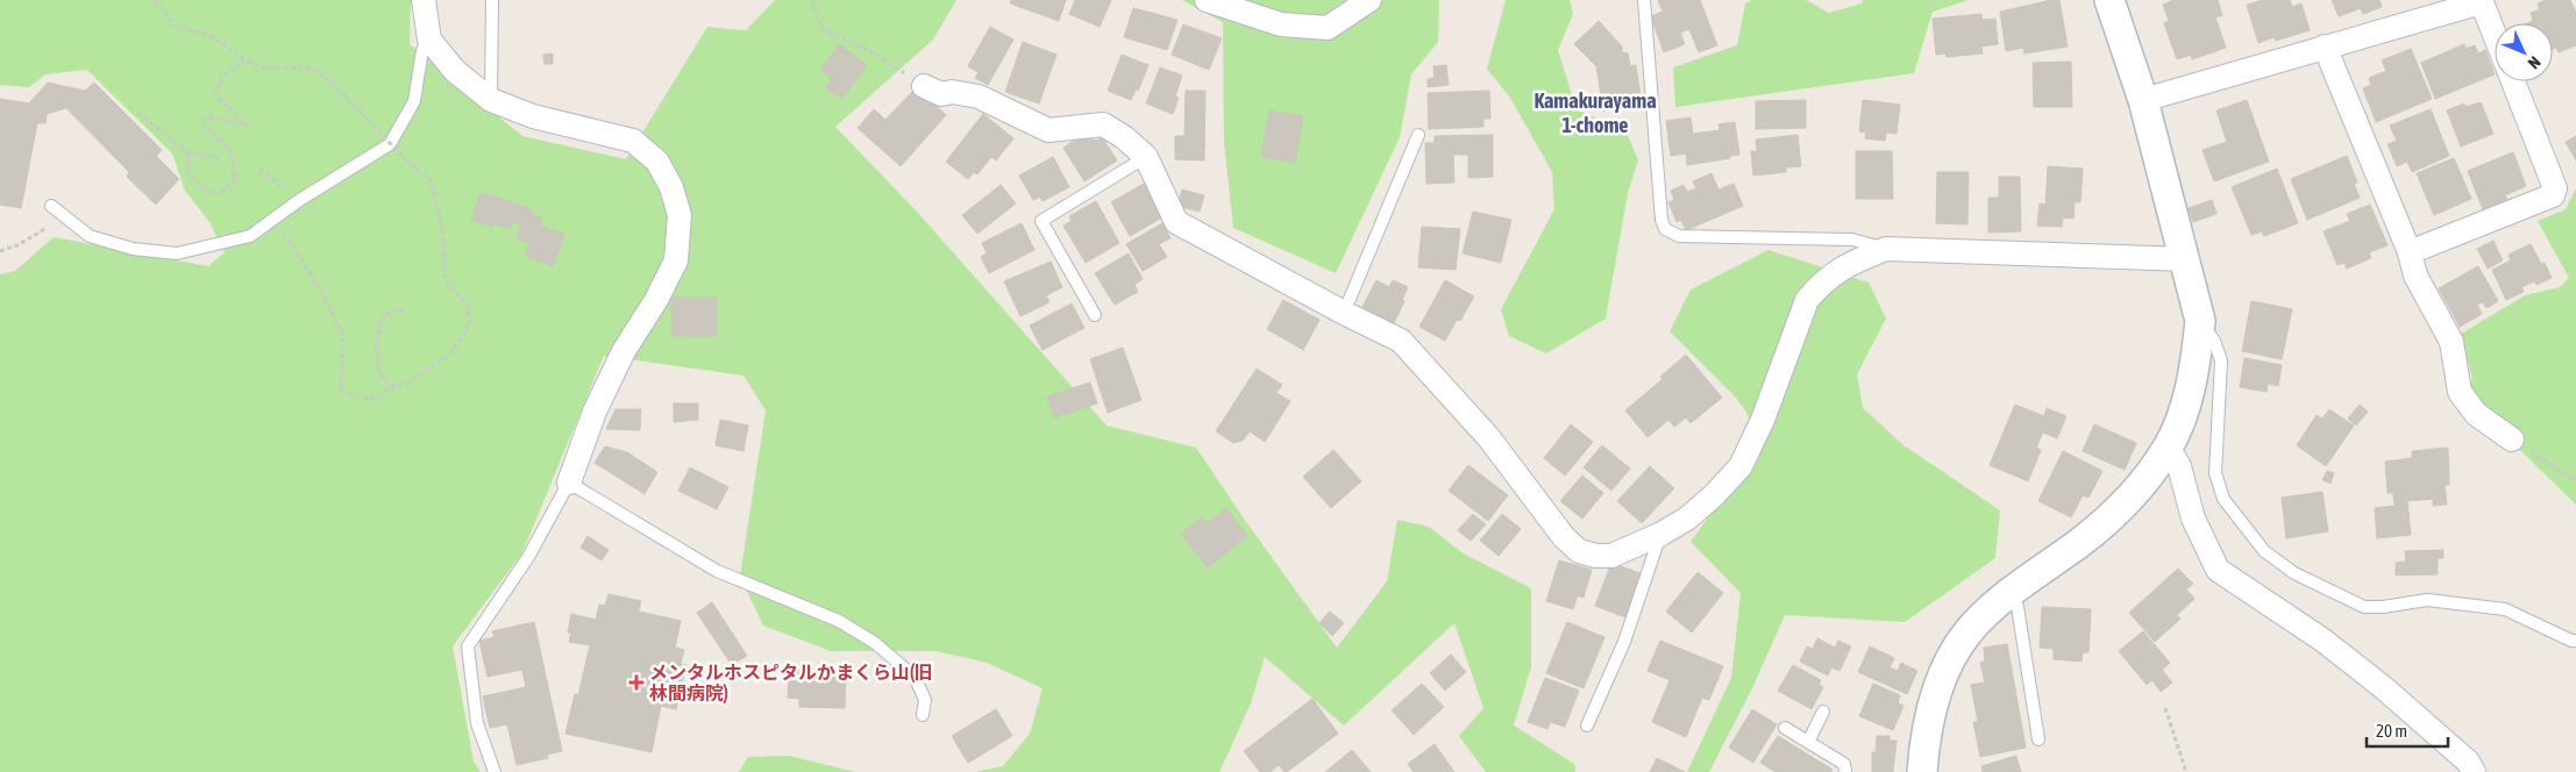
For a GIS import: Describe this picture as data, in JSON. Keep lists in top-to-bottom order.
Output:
{
  "districts": ["Kamakurayama 1-chome"],
  "places": {
    "health": ["メンタルホスピタルかまくら山(旧 林間病院)"]
  },
  "scale_bar": "20 m",
  "north": "bottom right"
}
